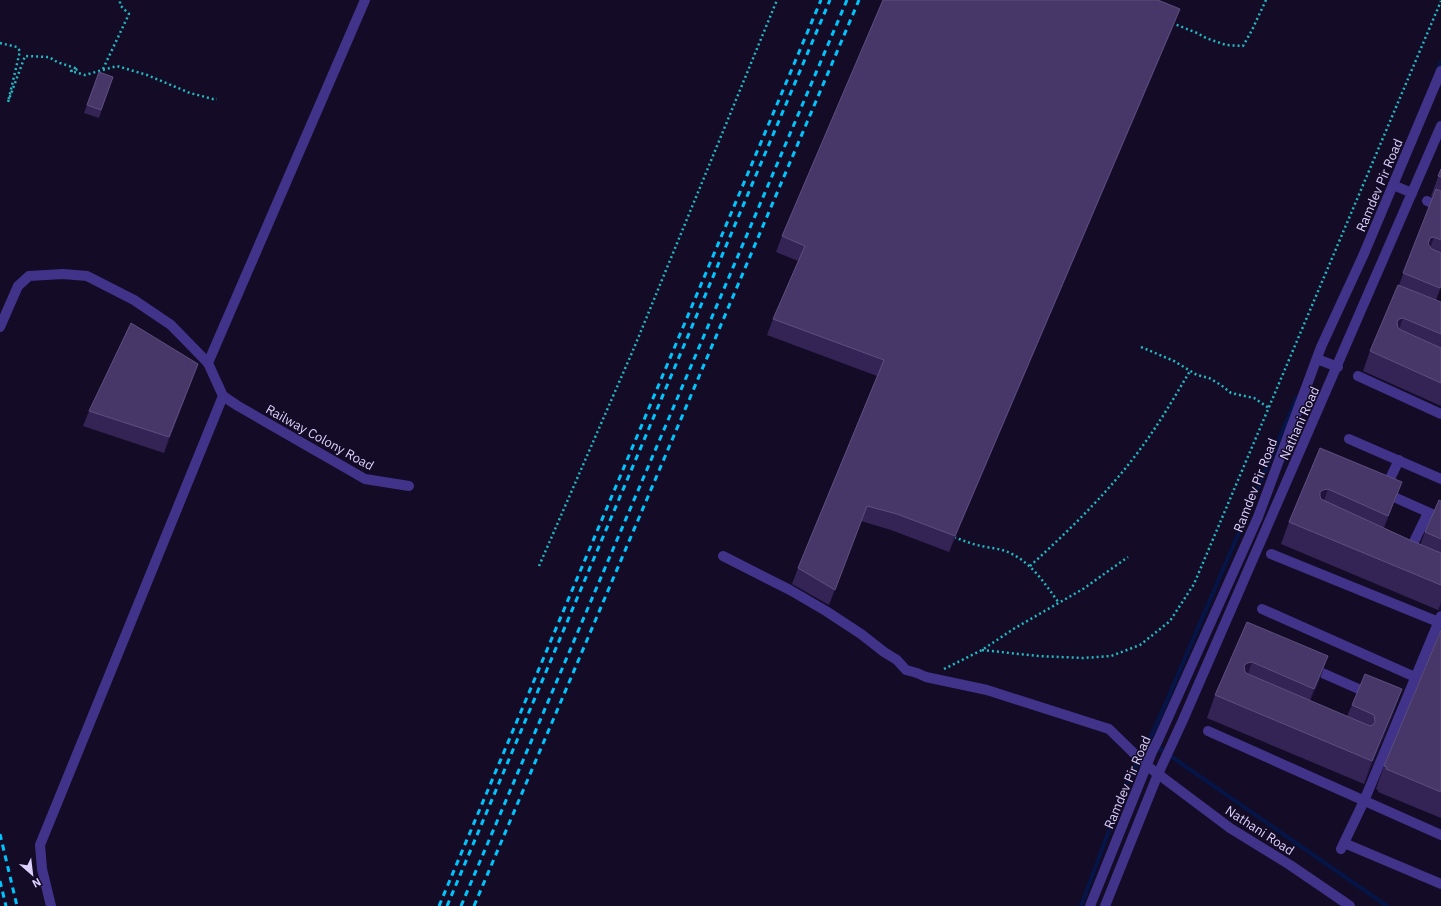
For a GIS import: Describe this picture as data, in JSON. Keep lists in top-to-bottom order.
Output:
{
  "streets": {
    "street": ["Ramdev Pir Road", "Nathani Road", "Railway Colony Road"]
  },
  "north": "bottom right"
}
